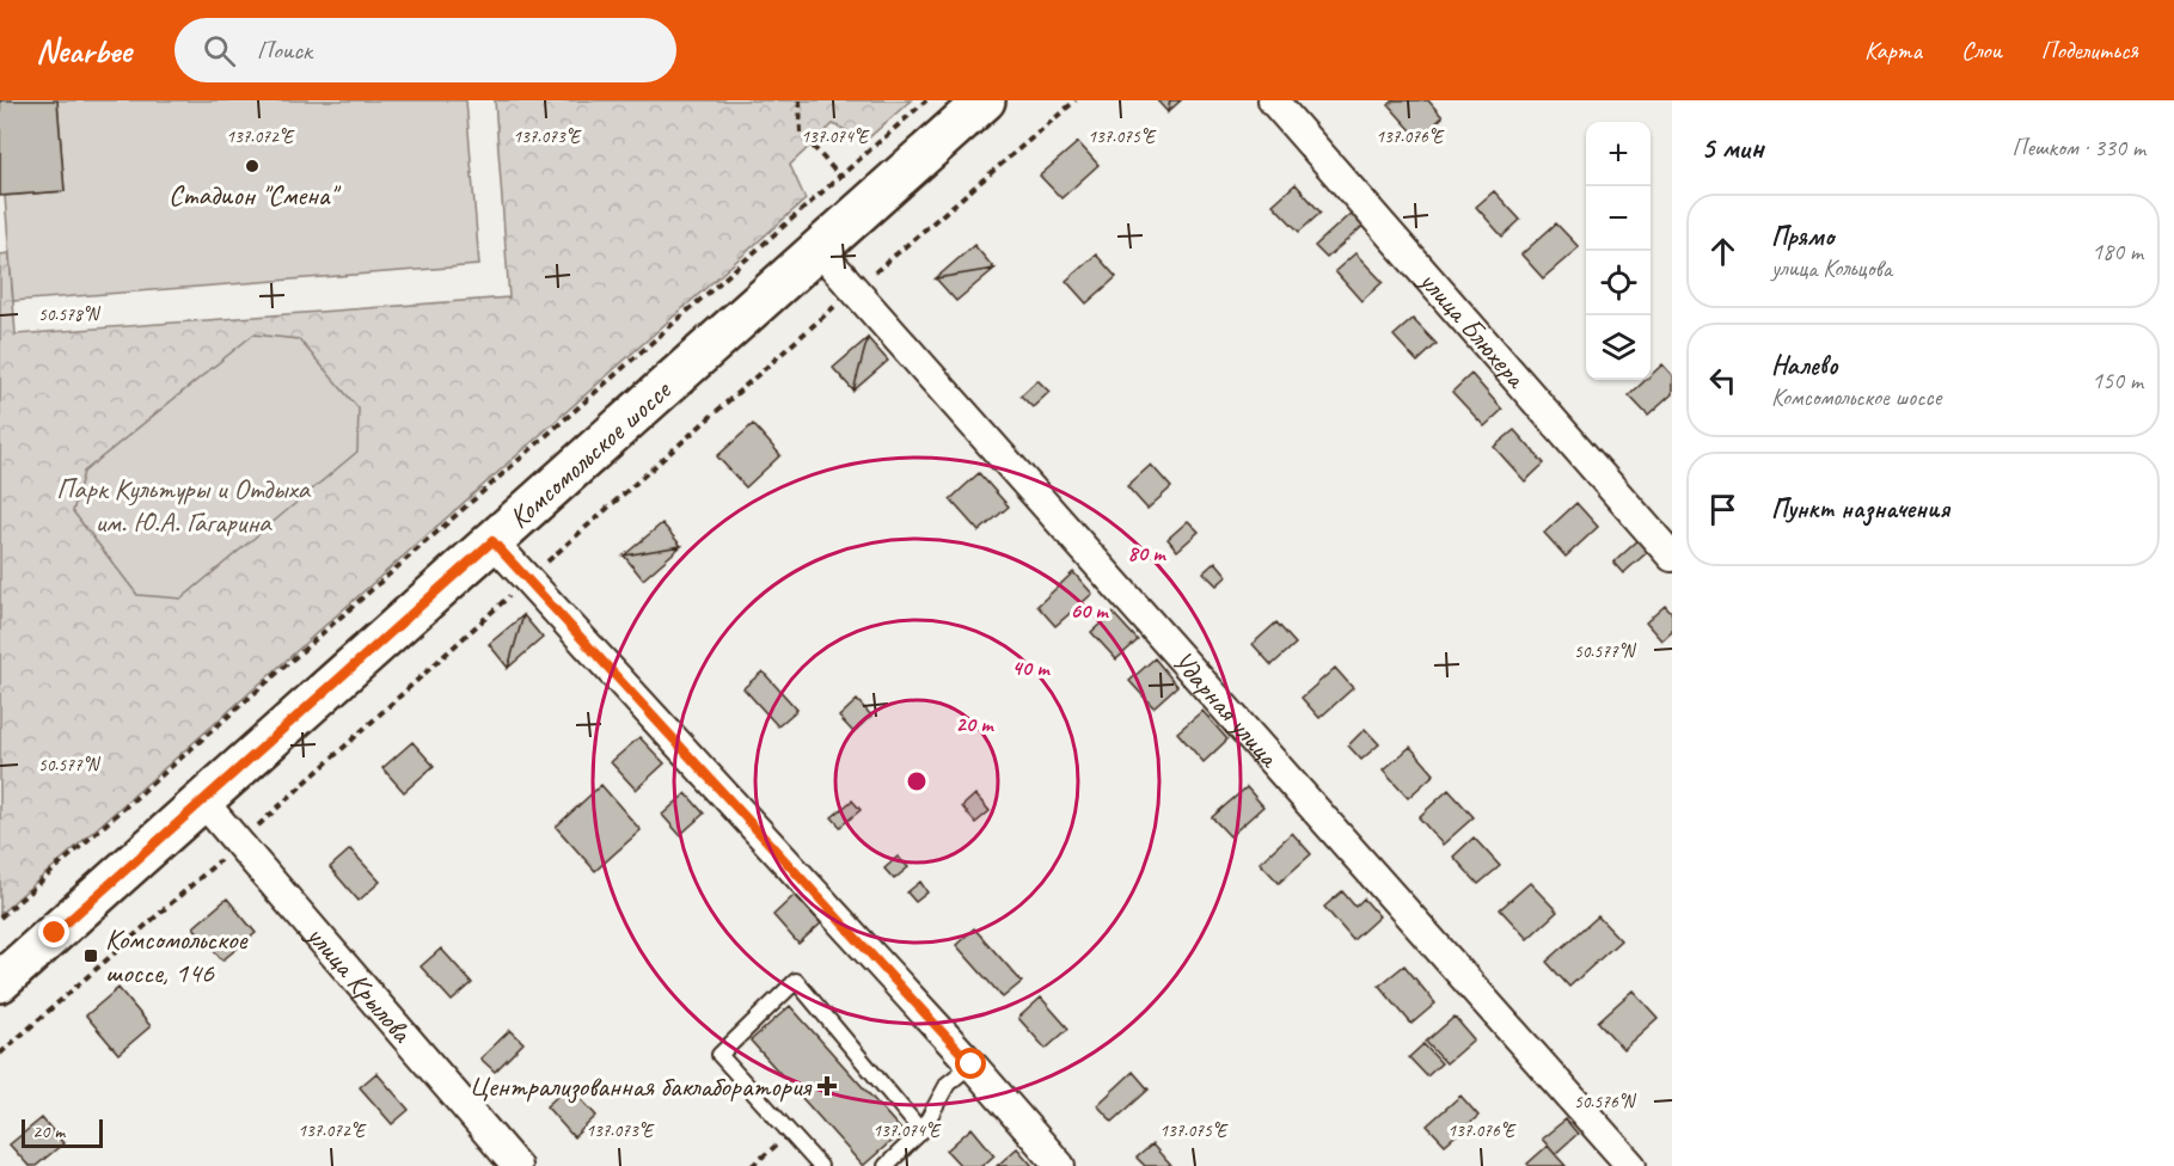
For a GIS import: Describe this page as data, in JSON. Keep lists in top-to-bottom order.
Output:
{
  "streets": {
    "main road": ["Комсомольское шоссе"],
    "street": ["улица Блюхера", "Ударная улица", "улица Крылова"]
  },
  "crossings": [
    ["Комсомольское шоссе", "Ударная улица"],
    ["Комсомольское шоссе", "улица Крылова"]
  ],
  "parks": ["Парк Культуры и Отдыха им. Ю.А. Гагарина"],
  "places": {
    "other": ["Стадион \"Смена\""],
    "transit": ["Комсомольское шоссе, 146"],
    "health": ["Централизованная баклаборатория"]
  },
  "scale_bar": "20 m",
  "page": {
    "header": "Nearbee",
    "search": "Поиск",
    "nav": ["Карта", "Слои", "Поделиться"],
    "heading": ["5 мин", "Пешком · 330 m"],
    "map_buttons": ["+", "−"],
    "list": [
      ["Прямо", "улица Кольцова", "180 m"],
      ["Налево", "Комсомольское шоссе", "150 m"],
      "Пункт назначения"
    ],
    "scale": "20 m"
  },
  "coordinates": [
    "137.072°E",
    "137.073°E",
    "137.074°E",
    "137.075°E",
    "137.076°E",
    "50.578°N",
    "50.577°N",
    "50.576°N"
  ],
  "rings": [
    "80 m",
    "60 m",
    "40 m",
    "20 m"
  ]
}
